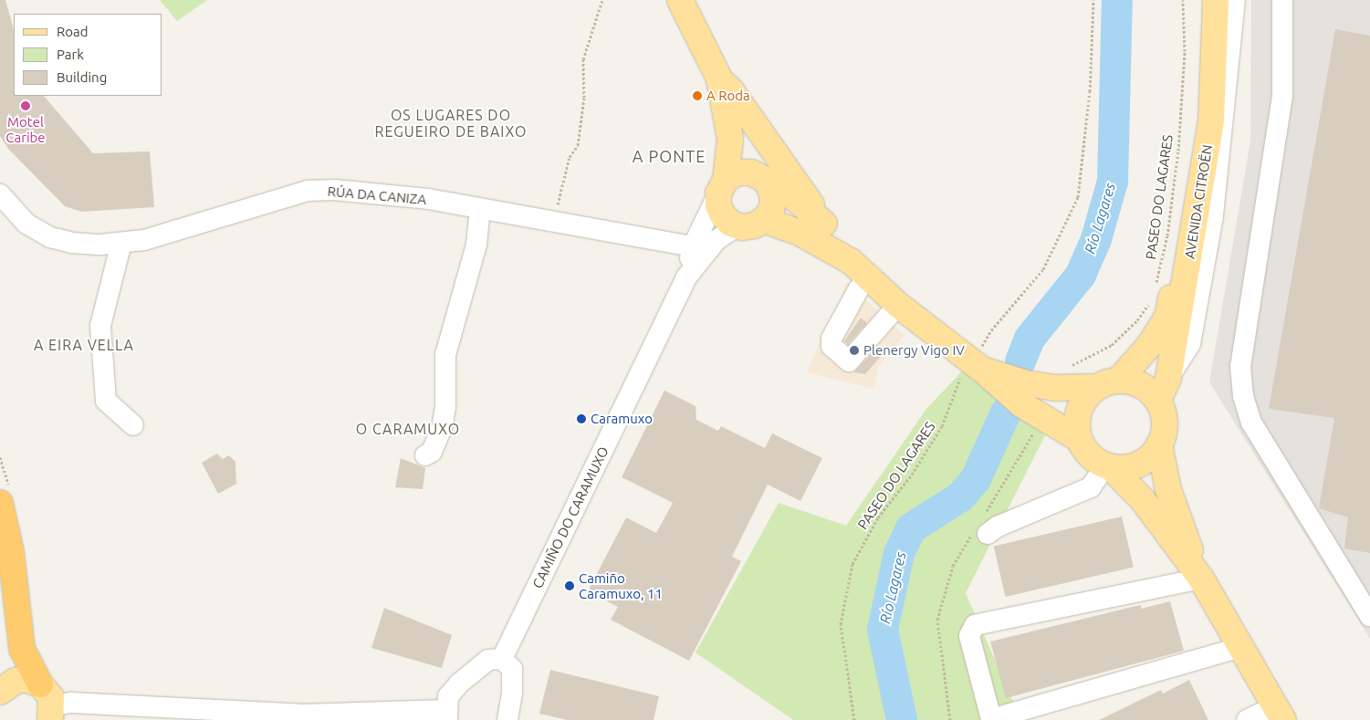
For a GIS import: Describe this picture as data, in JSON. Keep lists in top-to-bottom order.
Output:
{
  "streets": {
    "main road": ["AVENIDA CITROËN"],
    "street": ["RÚA DA CANIZA", "CAMIÑO DO CARAMUXO"],
    "path": ["PASEO DO LAGARES"]
  },
  "crossings": [
    ["RÚA DA CANIZA", "CAMIÑO DO CARAMUXO"]
  ],
  "districts": [
    "OS LUGARES DO REGUEIRO DE BAIXO",
    "A PONTE",
    "A EIRA VELLA",
    "O CARAMUXO"
  ],
  "water": ["Río Lagares"],
  "places": [
    "A Roda",
    "Motel Caribe",
    "Plenergy Vigo IV",
    "Caramuxo",
    "Camiño Caramuxo, 11"
  ],
  "legend": ["Road", "Park", "Building"]
}
